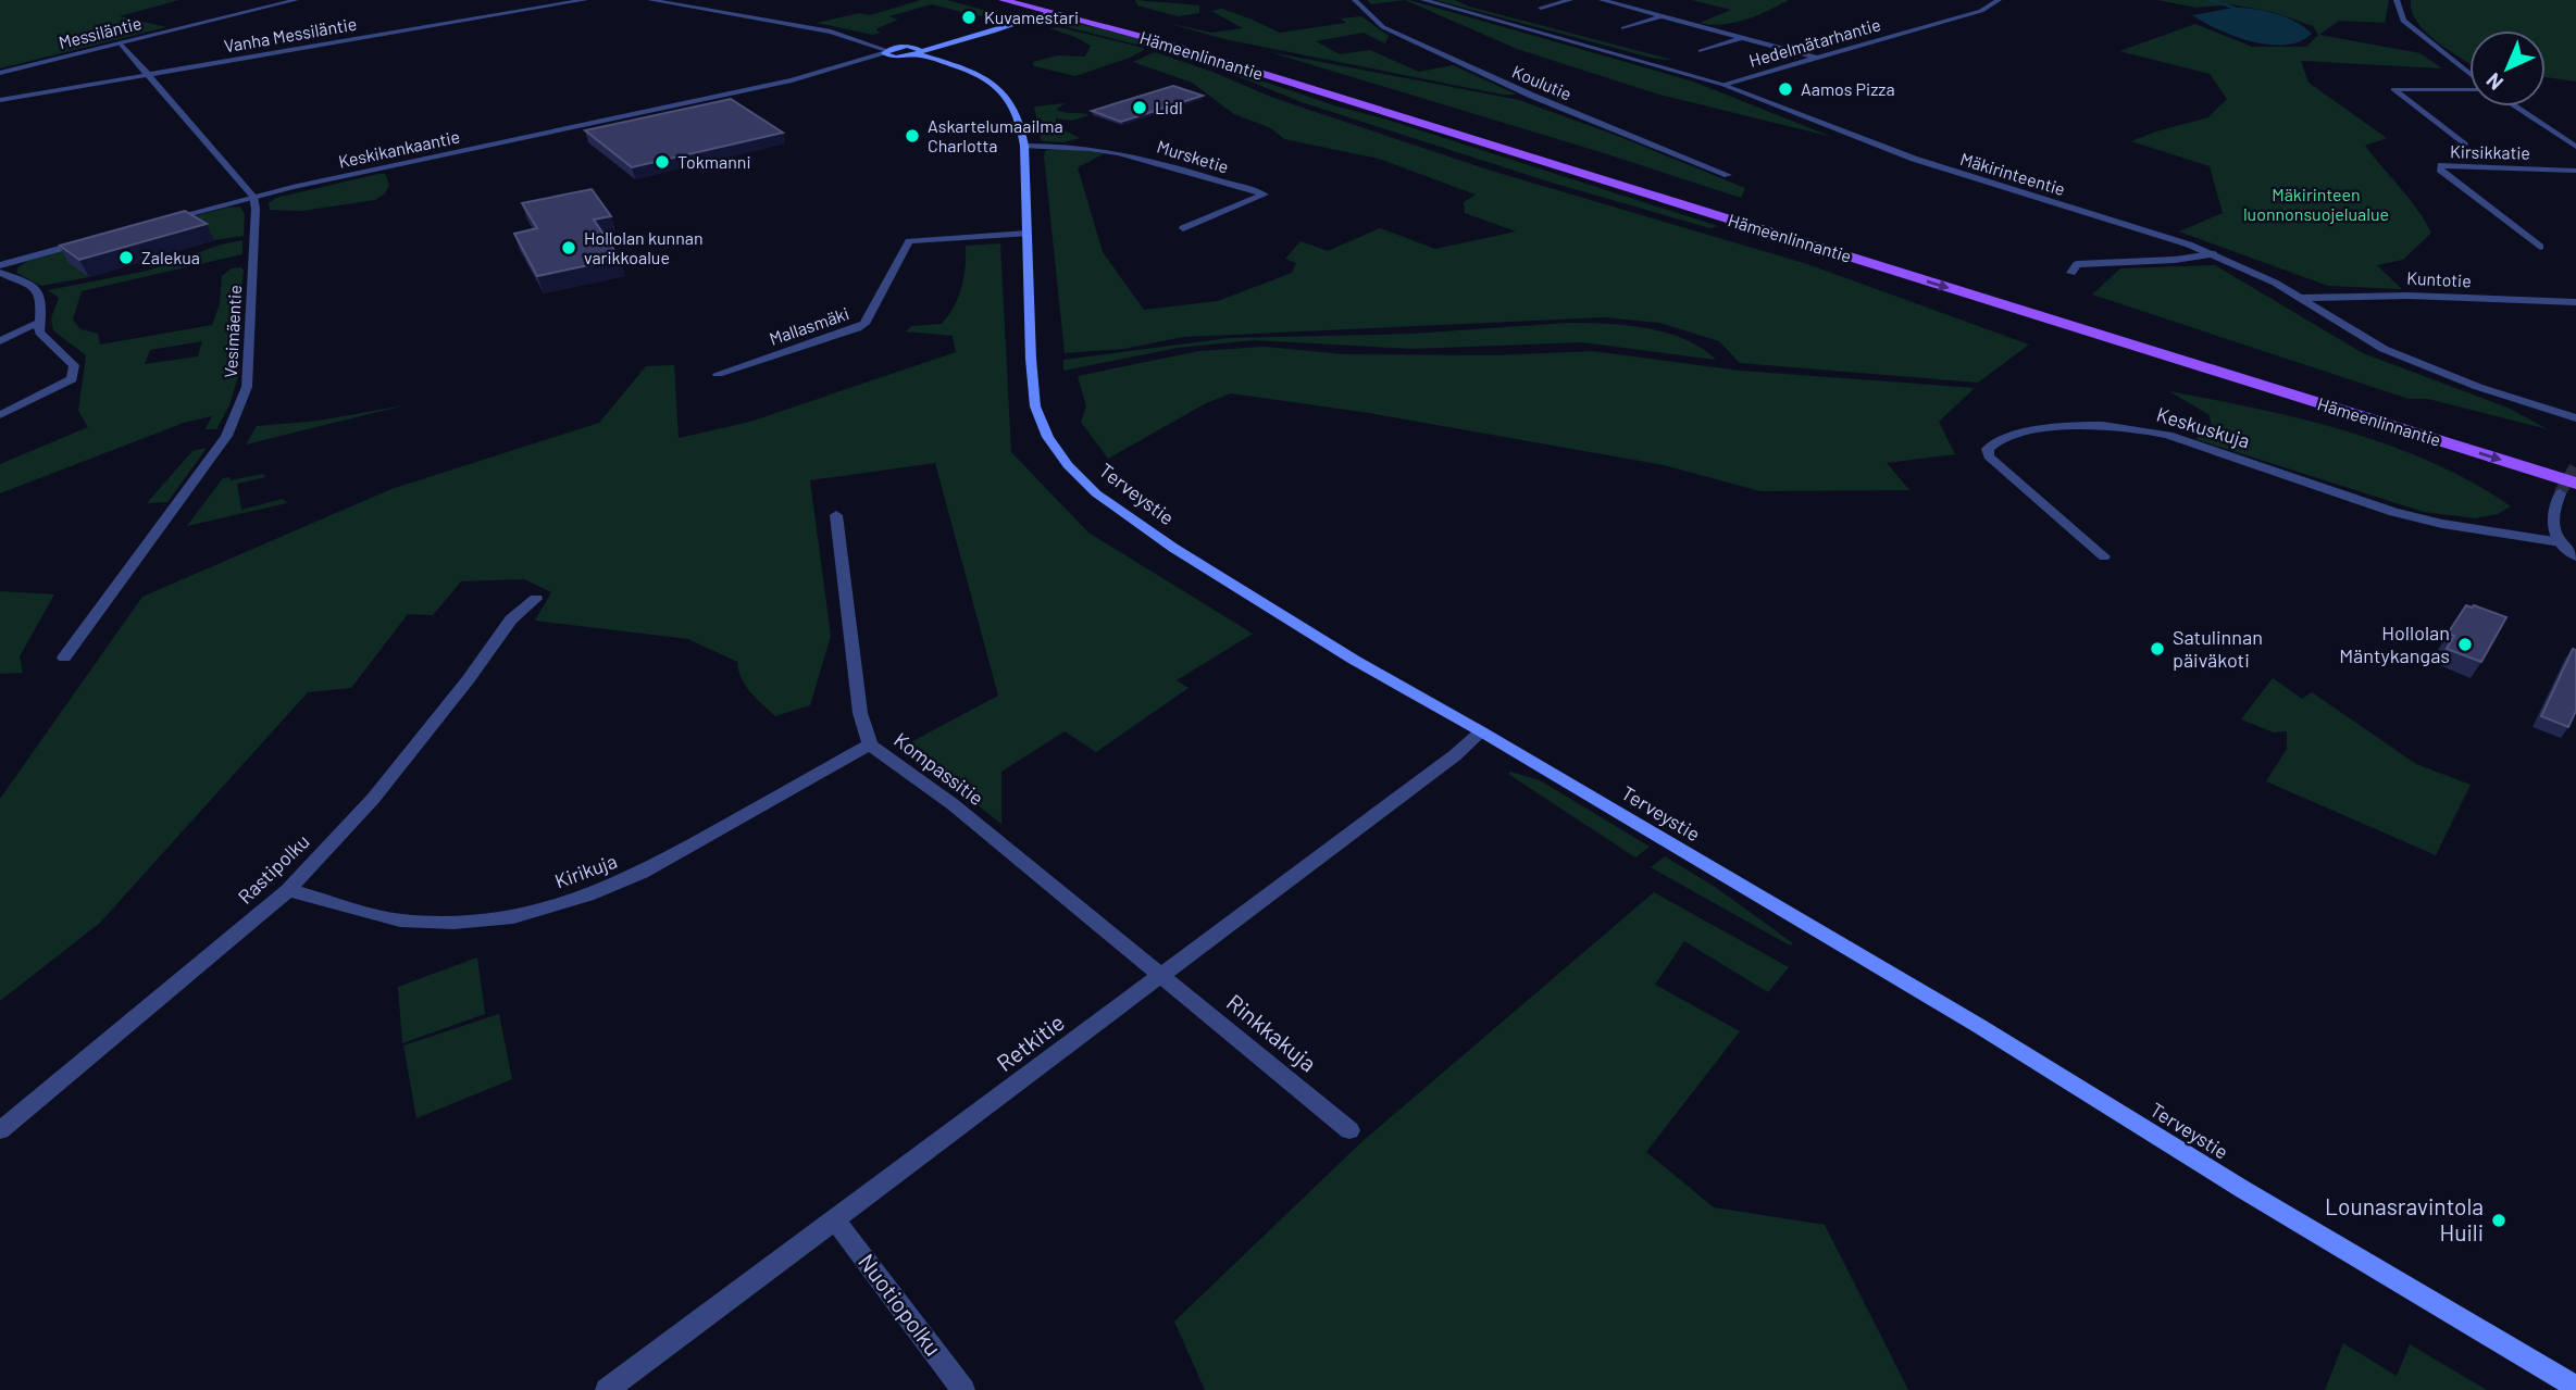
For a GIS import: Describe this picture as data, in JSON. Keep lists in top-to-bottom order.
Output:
{
  "streets": {
    "main road": ["Hämeenlinnantie", "Terveystie"],
    "street": [
      "Messiläntie",
      "Vanha Messiläntie",
      "Hedelmätarhantie",
      "Koulutie",
      "Keskikankaantie",
      "Kirsikkatie",
      "Mursketie",
      "Mäkirinteentie",
      "Kuntotie",
      "Mallasmäki",
      "Vesimäentie",
      "Keskuskuja",
      "Kompassitie",
      "Rastipolku",
      "Kirikuja",
      "Rinkkakuja",
      "Retkitie",
      "Nuotiopolku"
    ]
  },
  "crossings": [
    ["Hedelmätarhantie", "Mäkirinteentie"],
    ["Keskikankaantie", "Vesimäentie"],
    ["Mursketie", "Terveystie"],
    ["Mäkirinteentie", "Kuntotie"],
    ["Mallasmäki", "Terveystie"],
    ["Terveystie", "Retkitie"],
    ["Kompassitie", "Kirikuja"],
    ["Kompassitie", "Rinkkakuja"],
    ["Kompassitie", "Retkitie"],
    ["Rastipolku", "Kirikuja"],
    ["Rinkkakuja", "Retkitie"],
    ["Retkitie", "Nuotiopolku"]
  ],
  "parks": ["Mäkirinteen luonnonsuojelualue"],
  "places": [
    "Kuvamestari",
    "Aamos Pizza",
    "Lidl",
    "Askartelumaailma Charlotta",
    "Tokmanni",
    "Hollolan kunnan varikkoalue",
    "Zalekua",
    "Hollolan Mäntykangas",
    "Satulinnan päiväkoti",
    "Lounasravintola Huili"
  ],
  "north": "bottom left"
}
